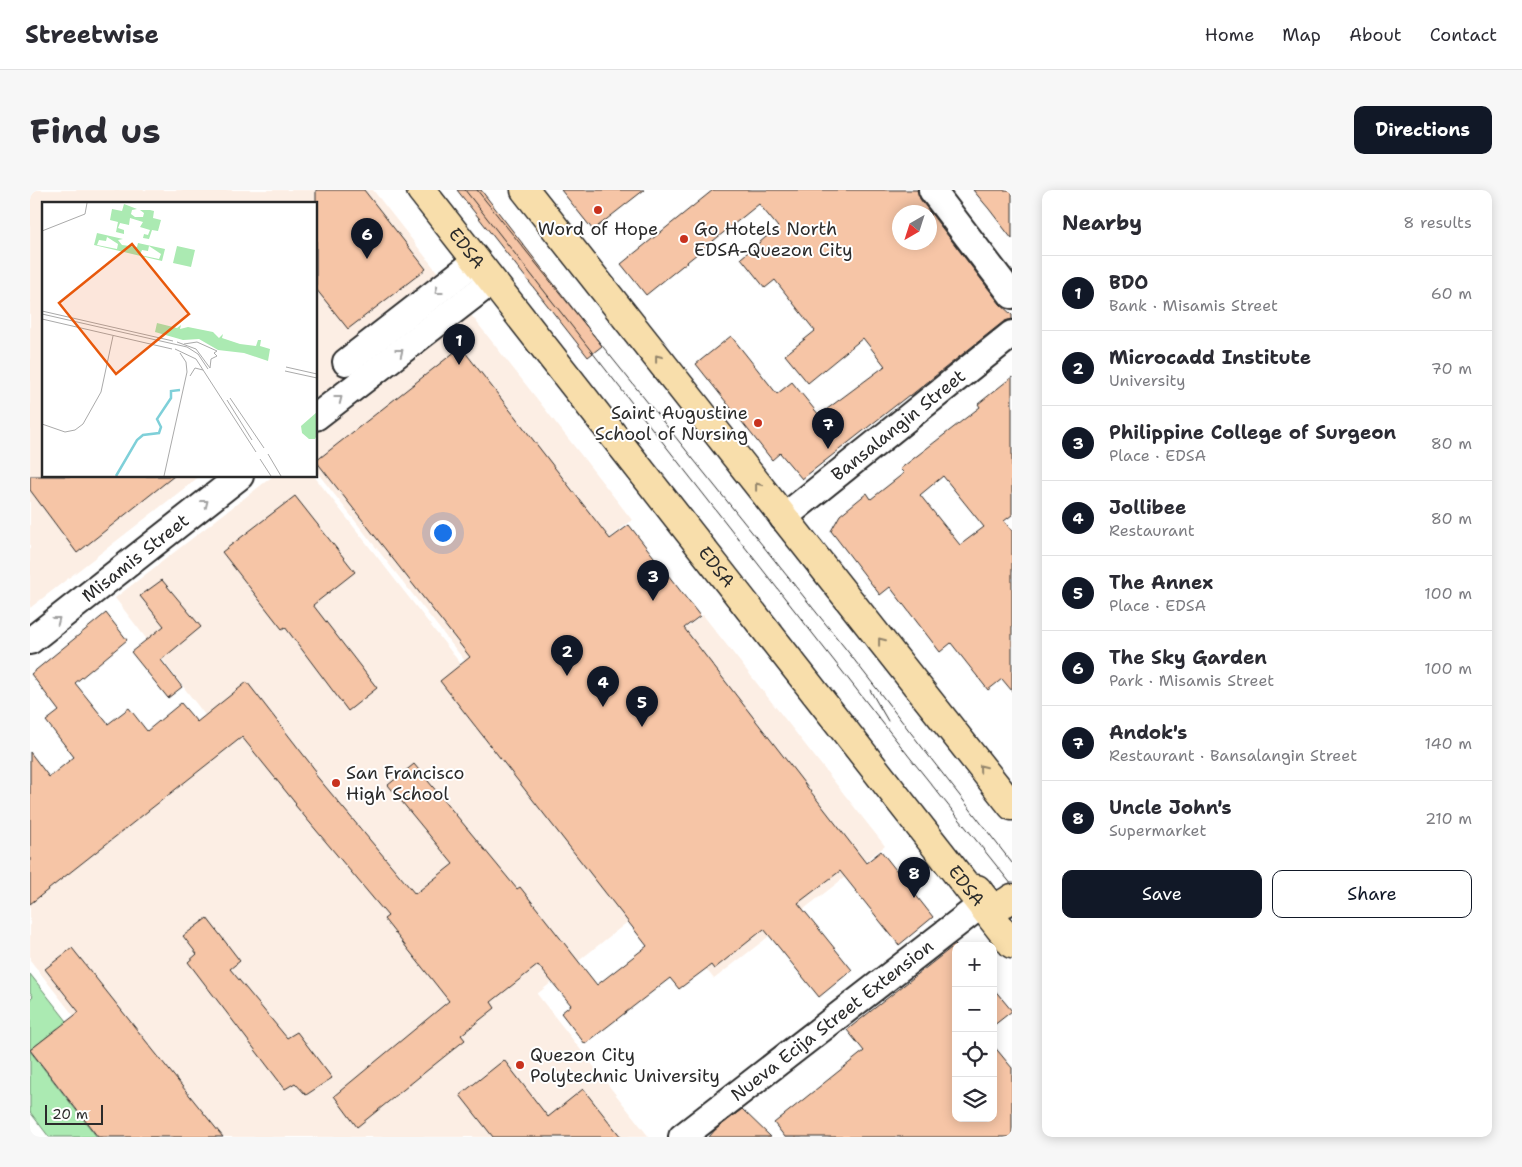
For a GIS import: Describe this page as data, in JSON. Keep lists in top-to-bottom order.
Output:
{
  "streets": {
    "highway": ["EDSA"],
    "street": ["Bansalangin Street", "Misamis Street", "Nueva Ecija Street Extension"]
  },
  "crossings": [
    ["EDSA", "Nueva Ecija Street Extension"]
  ],
  "one_way": ["Misamis Street"],
  "places": [
    "Word of Hope",
    "Go Hotels North EDSA-Quezon City",
    "Saint Augustine School of Nursing",
    "San Francisco High School",
    "Quezon City Polytechnic University"
  ],
  "scale_bar": "20 m",
  "north": "bottom left",
  "page": {
    "header": "Streetwise",
    "nav": [
      "Home",
      "Map",
      "About",
      "Contact"
    ],
    "buttons": [
      "Directions",
      ["Save", "Share"]
    ],
    "title": "Find us",
    "heading": ["Nearby", "8 results"],
    "pins": [
      "6",
      "1",
      "7",
      "3",
      "2",
      "4",
      "5",
      "8"
    ],
    "list": [
      {
        "mark": "1",
        "name": "BDO",
        "note": "Bank · Misamis Street",
        "value": "60 m"
      },
      {
        "mark": "2",
        "name": "Microcadd Institute",
        "note": "University",
        "value": "70 m"
      },
      {
        "mark": "3",
        "name": "Philippine College of Surgeon",
        "note": "Place · EDSA",
        "value": "80 m"
      },
      {
        "mark": "4",
        "name": "Jollibee",
        "note": "Restaurant",
        "value": "80 m"
      },
      {
        "mark": "5",
        "name": "The Annex",
        "note": "Place · EDSA",
        "value": "100 m"
      },
      {
        "mark": "6",
        "name": "The Sky Garden",
        "note": "Park · Misamis Street",
        "value": "100 m"
      },
      {
        "mark": "7",
        "name": "Andok's",
        "note": "Restaurant · Bansalangin Street",
        "value": "140 m"
      },
      {
        "mark": "8",
        "name": "Uncle John's",
        "note": "Supermarket",
        "value": "210 m"
      }
    ],
    "map_buttons": ["+", "−"],
    "scale": "20 m"
  }
}
